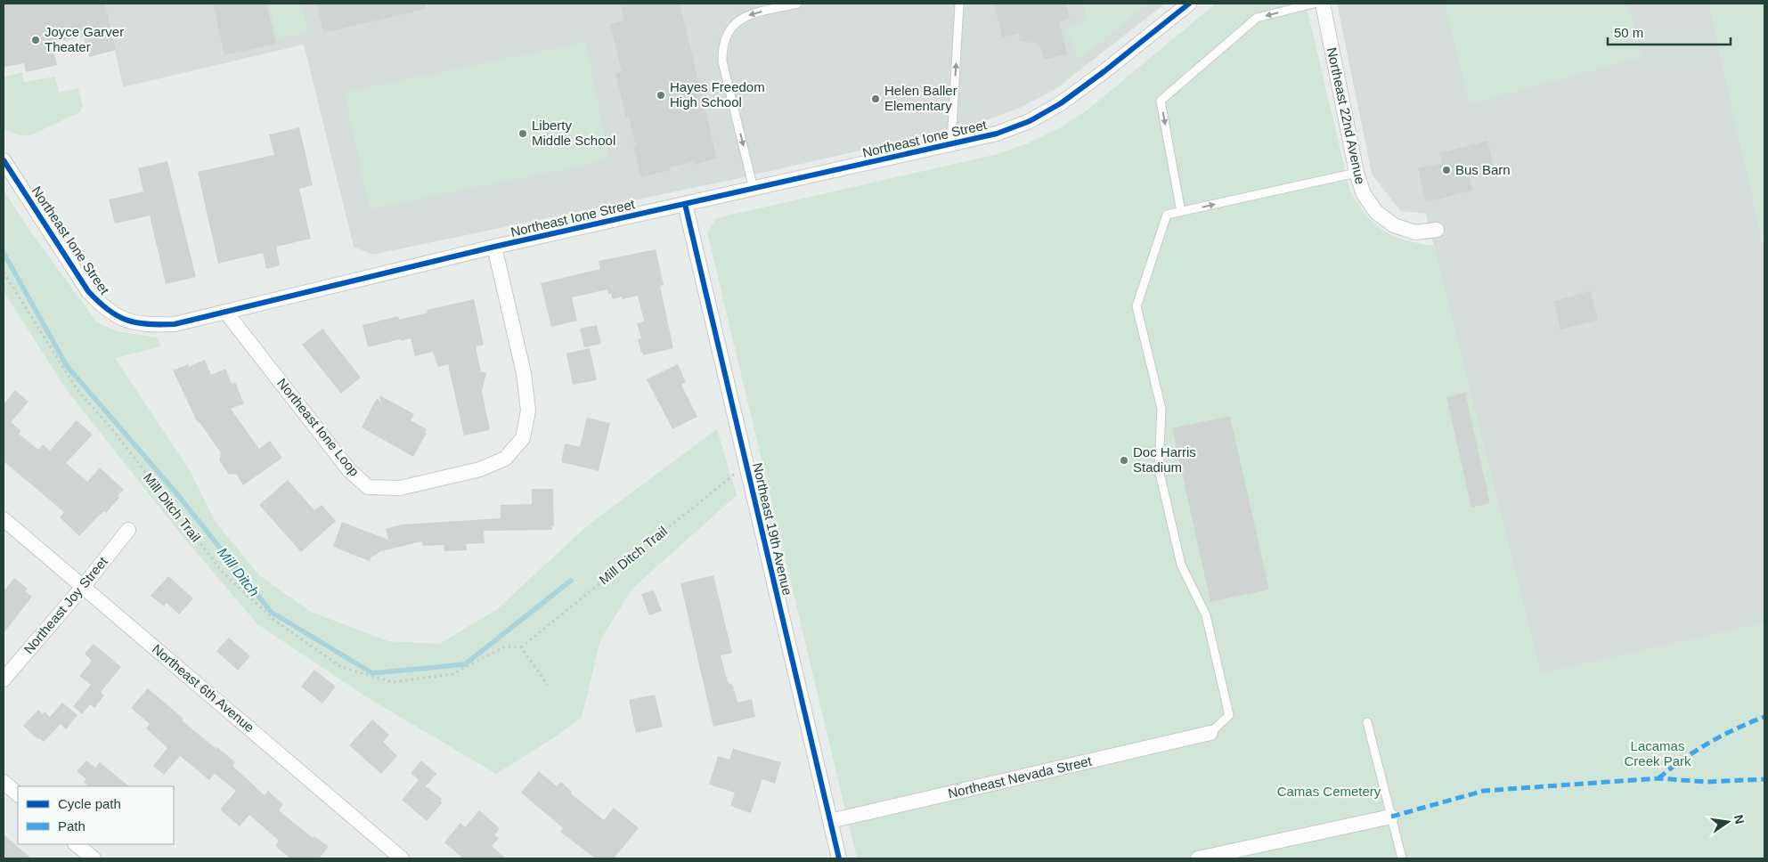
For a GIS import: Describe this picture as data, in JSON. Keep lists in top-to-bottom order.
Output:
{
  "streets": {
    "street": [
      "Northeast 22nd Avenue",
      "Northeast Ione Street",
      "Northeast Ione Loop",
      "Northeast 19th Avenue",
      "Northeast Joy Street",
      "Northeast 6th Avenue",
      "Northeast Nevada Street"
    ],
    "path": ["Mill Ditch Trail"]
  },
  "crossings": [
    ["Northeast Ione Street", "Northeast Ione Loop"],
    ["Northeast Ione Street", "Northeast 19th Avenue"],
    ["Mill Ditch Trail", "Northeast 19th Avenue"],
    ["Northeast 19th Avenue", "Northeast Nevada Street"],
    ["Northeast Joy Street", "Northeast 6th Avenue"]
  ],
  "water": ["Mill Ditch"],
  "parks": ["Lacamas Creek Park", "Camas Cemetery"],
  "places": [
    "Joyce Garver Theater",
    "Hayes Freedom High School",
    "Helen Baller Elementary",
    "Liberty Middle School",
    "Bus Barn",
    "Doc Harris Stadium"
  ],
  "legend": ["Cycle path", "Path"],
  "scale_bar": "50 m",
  "north": "right"
}
